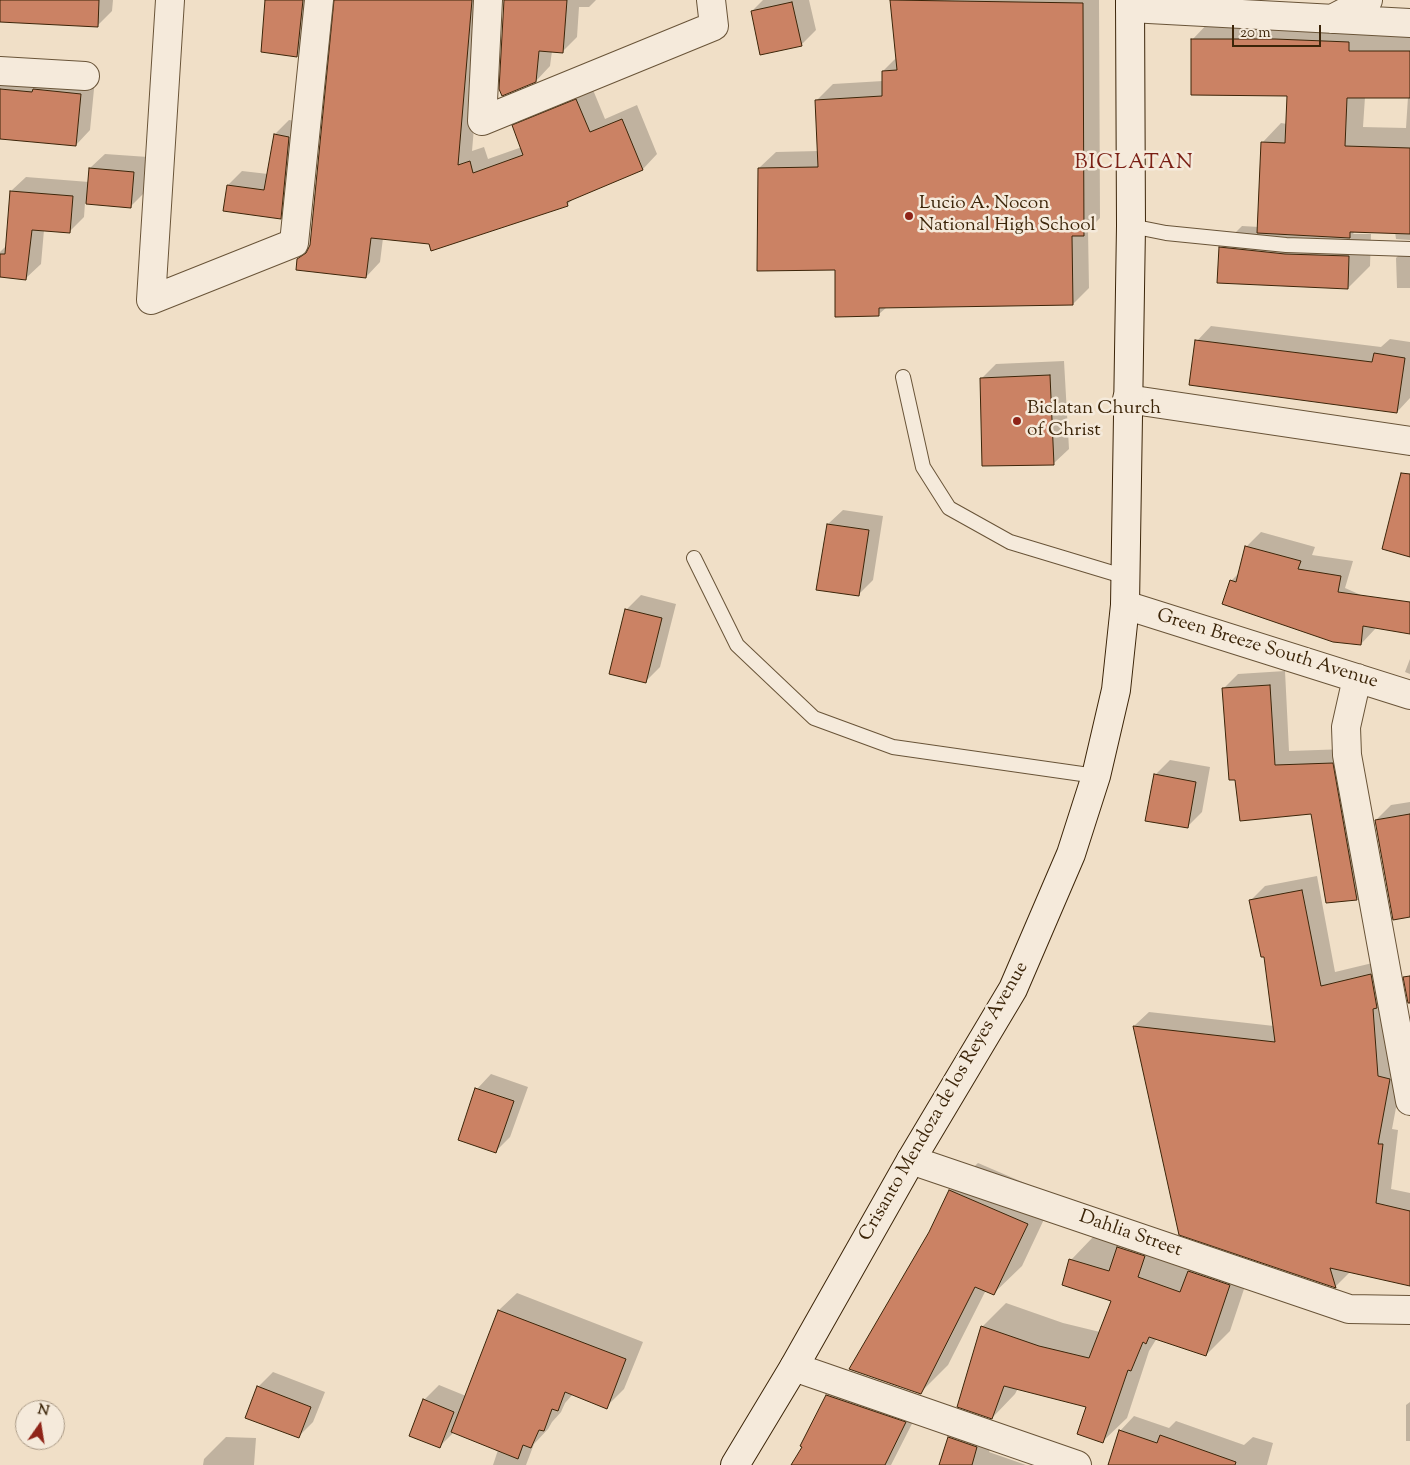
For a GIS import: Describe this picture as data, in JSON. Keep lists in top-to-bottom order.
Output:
{
  "streets": {
    "street": ["Green Breeze South Avenue", "Crisanto Mendoza de los Reyes Avenue", "Dahlia Street"]
  },
  "crossings": [
    ["Green Breeze South Avenue", "Crisanto Mendoza de los Reyes Avenue"],
    ["Crisanto Mendoza de los Reyes Avenue", "Dahlia Street"]
  ],
  "districts": ["BICLATAN"],
  "places": ["Lucio A. Nocon National High School", "Biclatan Church of Christ"],
  "scale_bar": "20 m",
  "north": "top"
}
